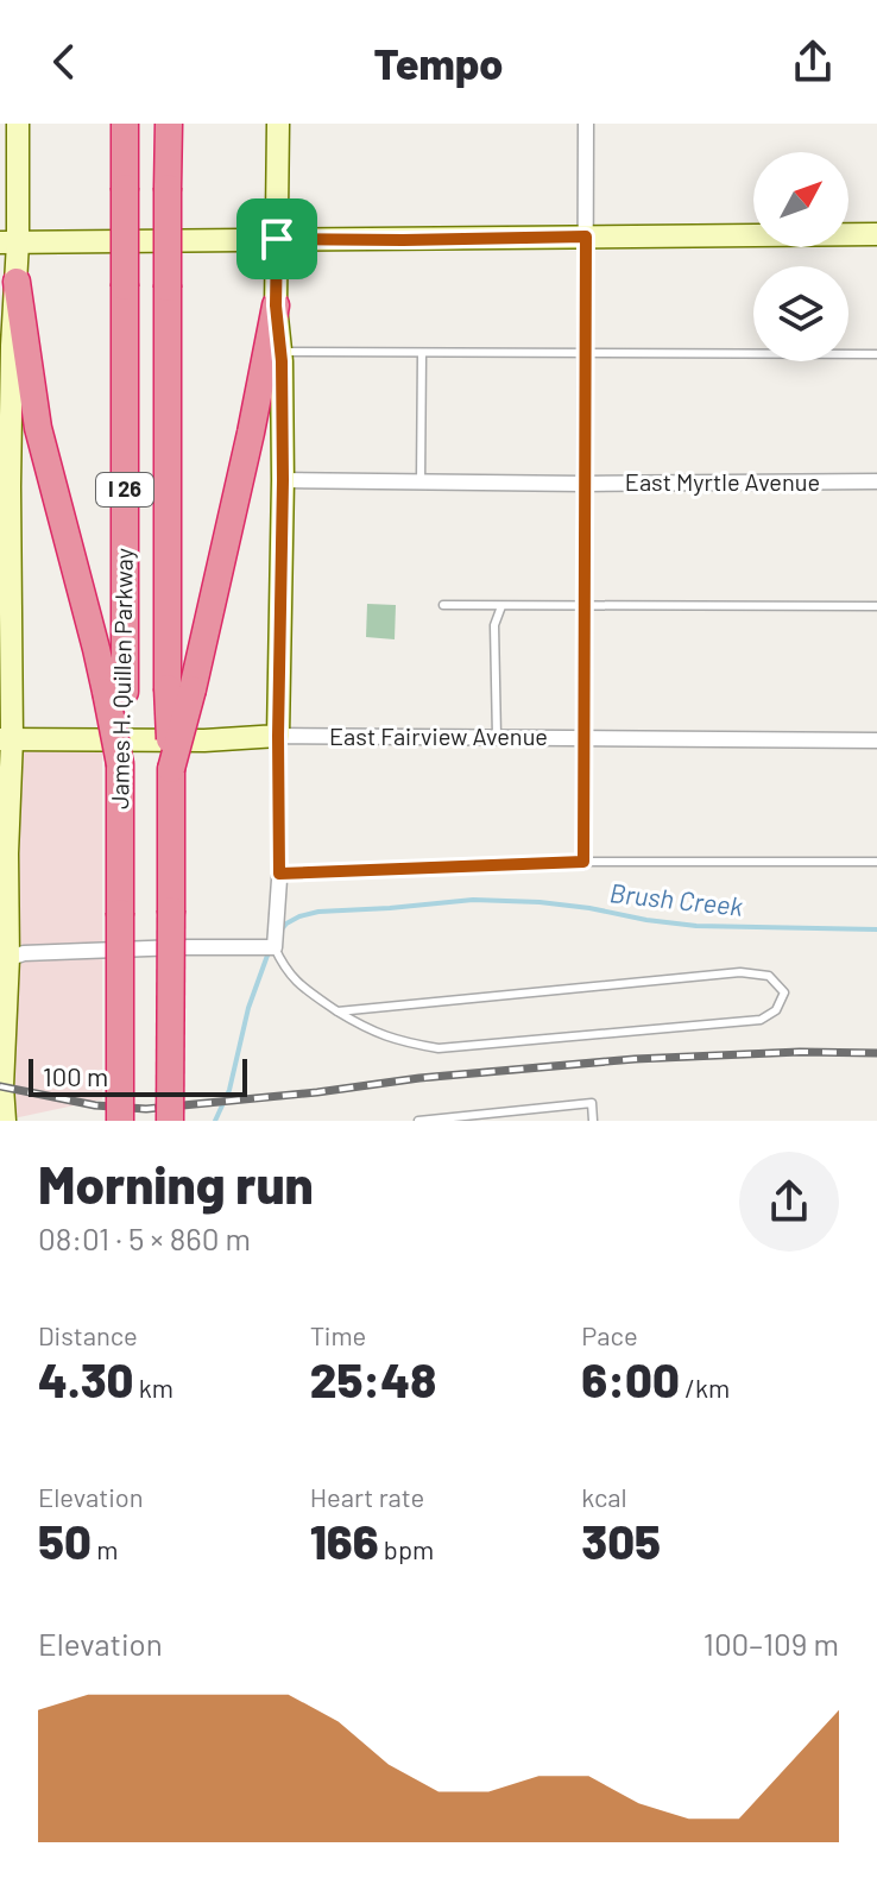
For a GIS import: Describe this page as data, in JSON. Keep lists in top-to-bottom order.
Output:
{
  "streets": {
    "highway": ["I 26", "James H. Quillen Parkway"],
    "street": ["East Myrtle Avenue", "East Fairview Avenue"]
  },
  "water": ["Brush Creek"],
  "scale_bar": "100 m",
  "north": "top right",
  "page": {
    "header": "Tempo",
    "scale": "100 m",
    "heading": ["Morning run", "08:01 · 5 × 860 m"],
    "stats": [
      ["Distance", "4.30 km"],
      ["Time", "25:48"],
      ["Pace", "6:00 /km"],
      ["Elevation", "50 m"],
      ["Heart rate", "166 bpm"],
      ["kcal", "305"]
    ],
    "chart": ["Elevation", "100–109 m"]
  }
}
